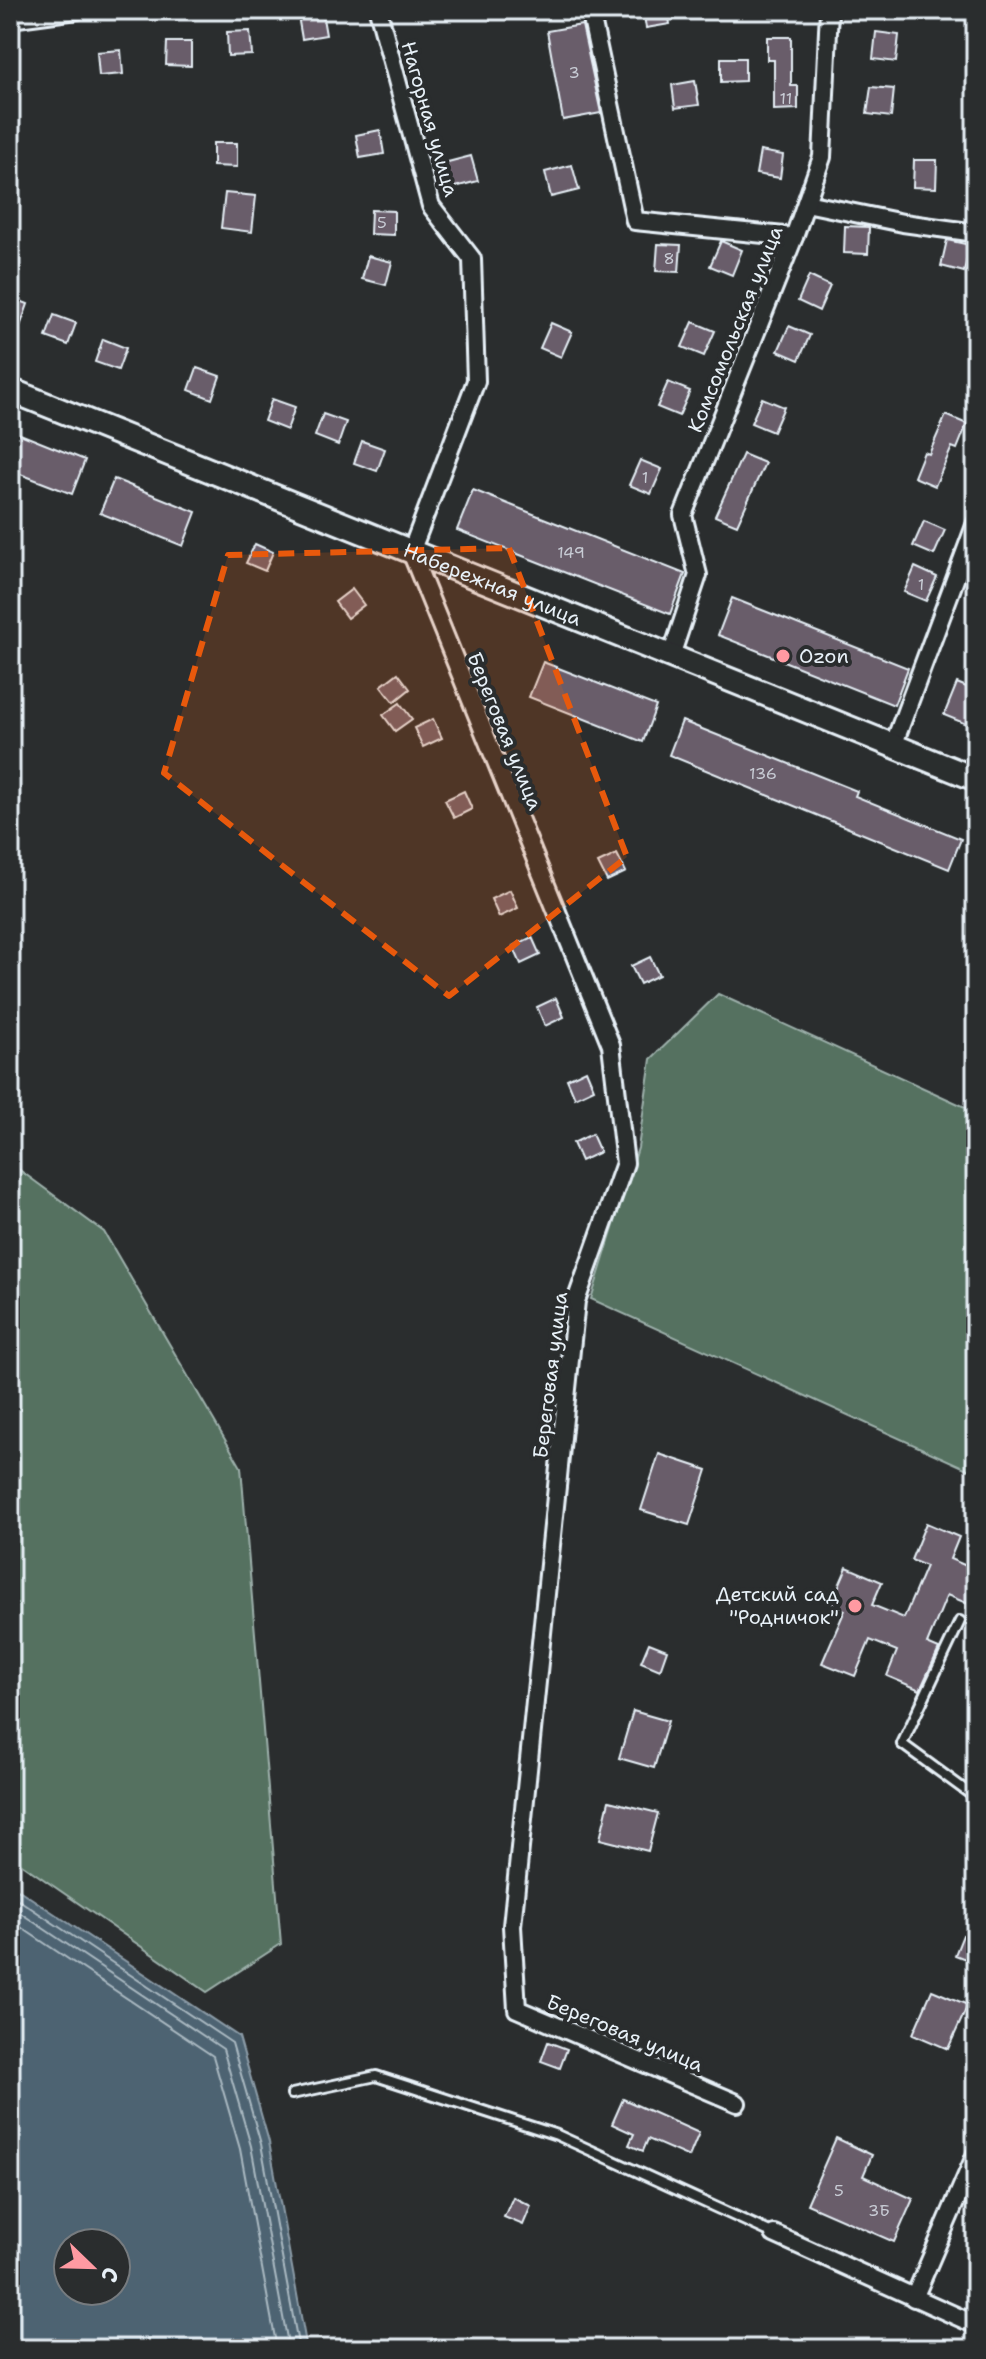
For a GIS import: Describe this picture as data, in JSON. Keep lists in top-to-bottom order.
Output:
{
  "streets": {
    "street": [
      "Нагорная улица",
      "Комсомольская улица",
      "Набережная улица",
      "Береговая улица"
    ]
  },
  "crossings": [
    ["Нагорная улица", "Набережная улица"],
    ["Нагорная улица", "Береговая улица"],
    ["Комсомольская улица", "Набережная улица"],
    ["Набережная улица", "Береговая улица"]
  ],
  "places": ["Ozon", "Детский сад \"Родничок\""],
  "house_numbers": [
    "3",
    "11",
    "5",
    "8",
    "1",
    "149",
    "1",
    "136",
    "5",
    "3Б"
  ],
  "north": "bottom right"
}
